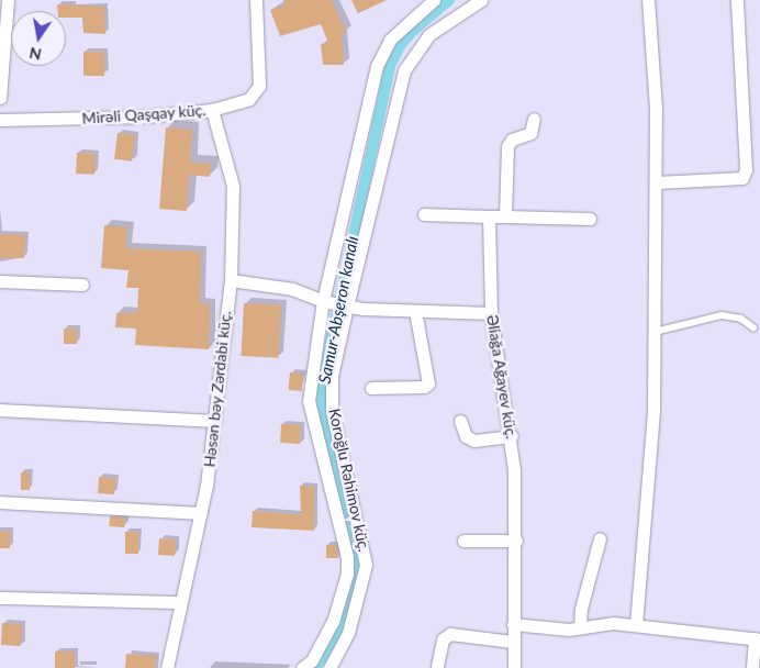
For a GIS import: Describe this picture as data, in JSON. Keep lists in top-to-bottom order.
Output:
{
  "streets": {
    "street": [
      "Mirəli Qaşqay küç.",
      "Əliağa Ağayev küç.",
      "Həsən bəy Zərdabi küç.",
      "Koroğlu Rəhimov küç."
    ]
  },
  "crossings": [
    ["Mirəli Qaşqay küç.", "Həsən bəy Zərdabi küç."]
  ],
  "water": ["Samur-Abşeron kanalı"],
  "north": "bottom"
}
